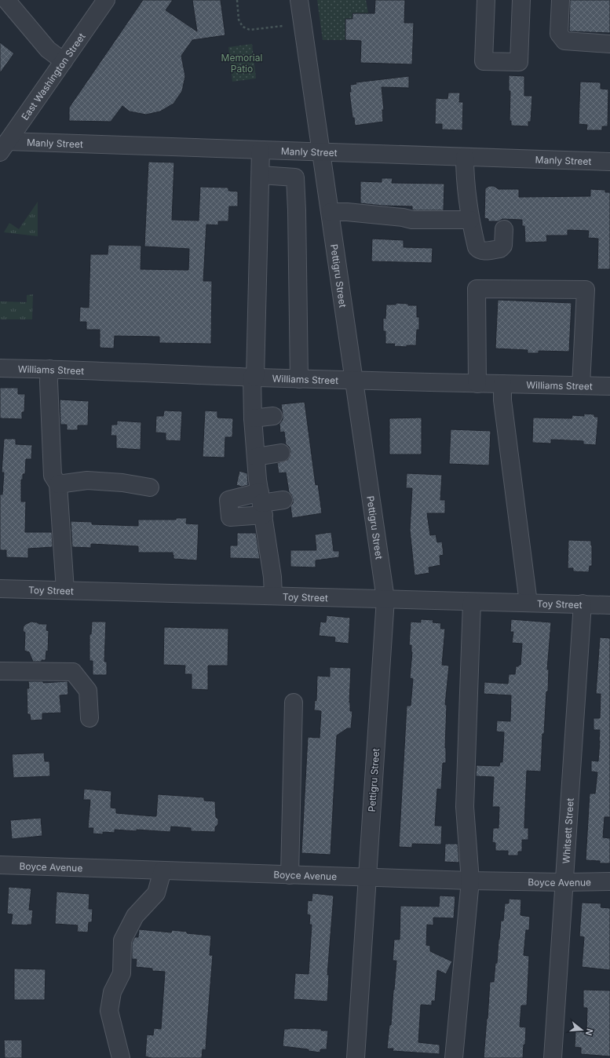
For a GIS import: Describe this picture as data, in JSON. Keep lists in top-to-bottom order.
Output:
{
  "streets": {
    "street": [
      "East Washington Street",
      "Manly Street",
      "Pettigru Street",
      "Williams Street",
      "Toy Street",
      "Whitsett Street",
      "Boyce Avenue"
    ]
  },
  "crossings": [
    ["East Washington Street", "Manly Street"],
    ["Manly Street", "Pettigru Street"],
    ["Pettigru Street", "Williams Street"],
    ["Pettigru Street", "Toy Street"],
    ["Pettigru Street", "Boyce Avenue"],
    ["Toy Street", "Whitsett Street"],
    ["Whitsett Street", "Boyce Avenue"]
  ],
  "parks": ["Memorial Patio"],
  "north": "right"
}
